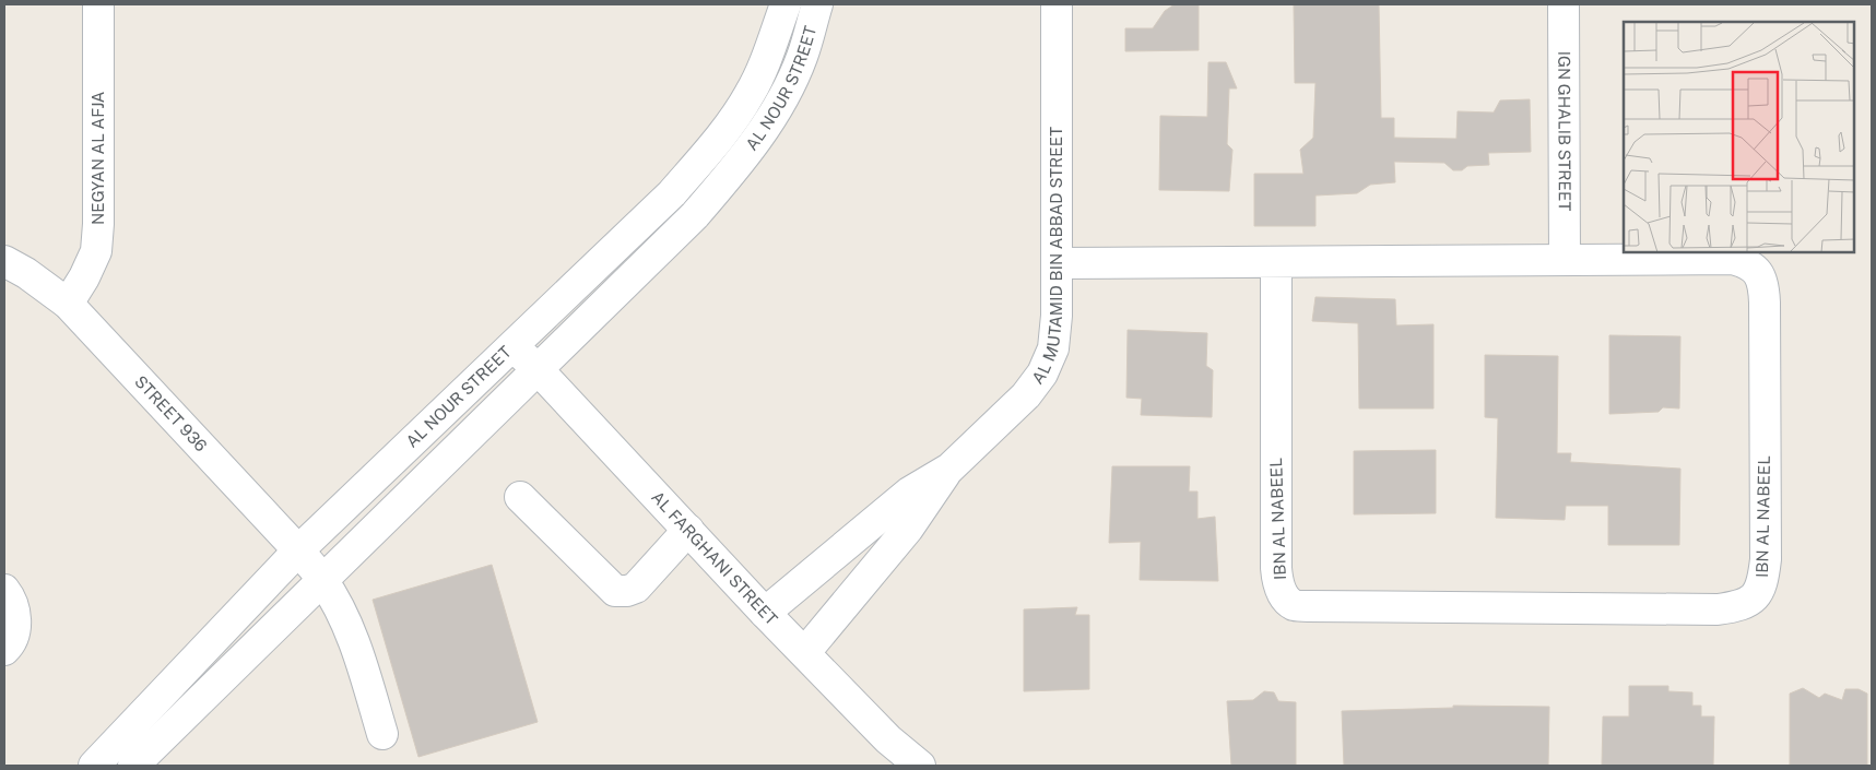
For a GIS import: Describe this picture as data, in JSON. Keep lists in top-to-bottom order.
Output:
{
  "streets": {
    "street": [
      "AL NOUR STREET",
      "IGN GHALIB STREET",
      "NEGYAN AL AFJA",
      "AL MUTAMID BIN ABBAD STREET",
      "STREET 936",
      "IBN AL NABEEL",
      "AL FARGHANI STREET"
    ]
  },
  "crossings": [
    ["AL NOUR STREET", "STREET 936"],
    ["AL NOUR STREET", "AL FARGHANI STREET"],
    ["IGN GHALIB STREET", "IBN AL NABEEL"],
    ["NEGYAN AL AFJA", "STREET 936"],
    ["AL MUTAMID BIN ABBAD STREET", "IBN AL NABEEL"],
    ["AL MUTAMID BIN ABBAD STREET", "AL FARGHANI STREET"]
  ]
}
